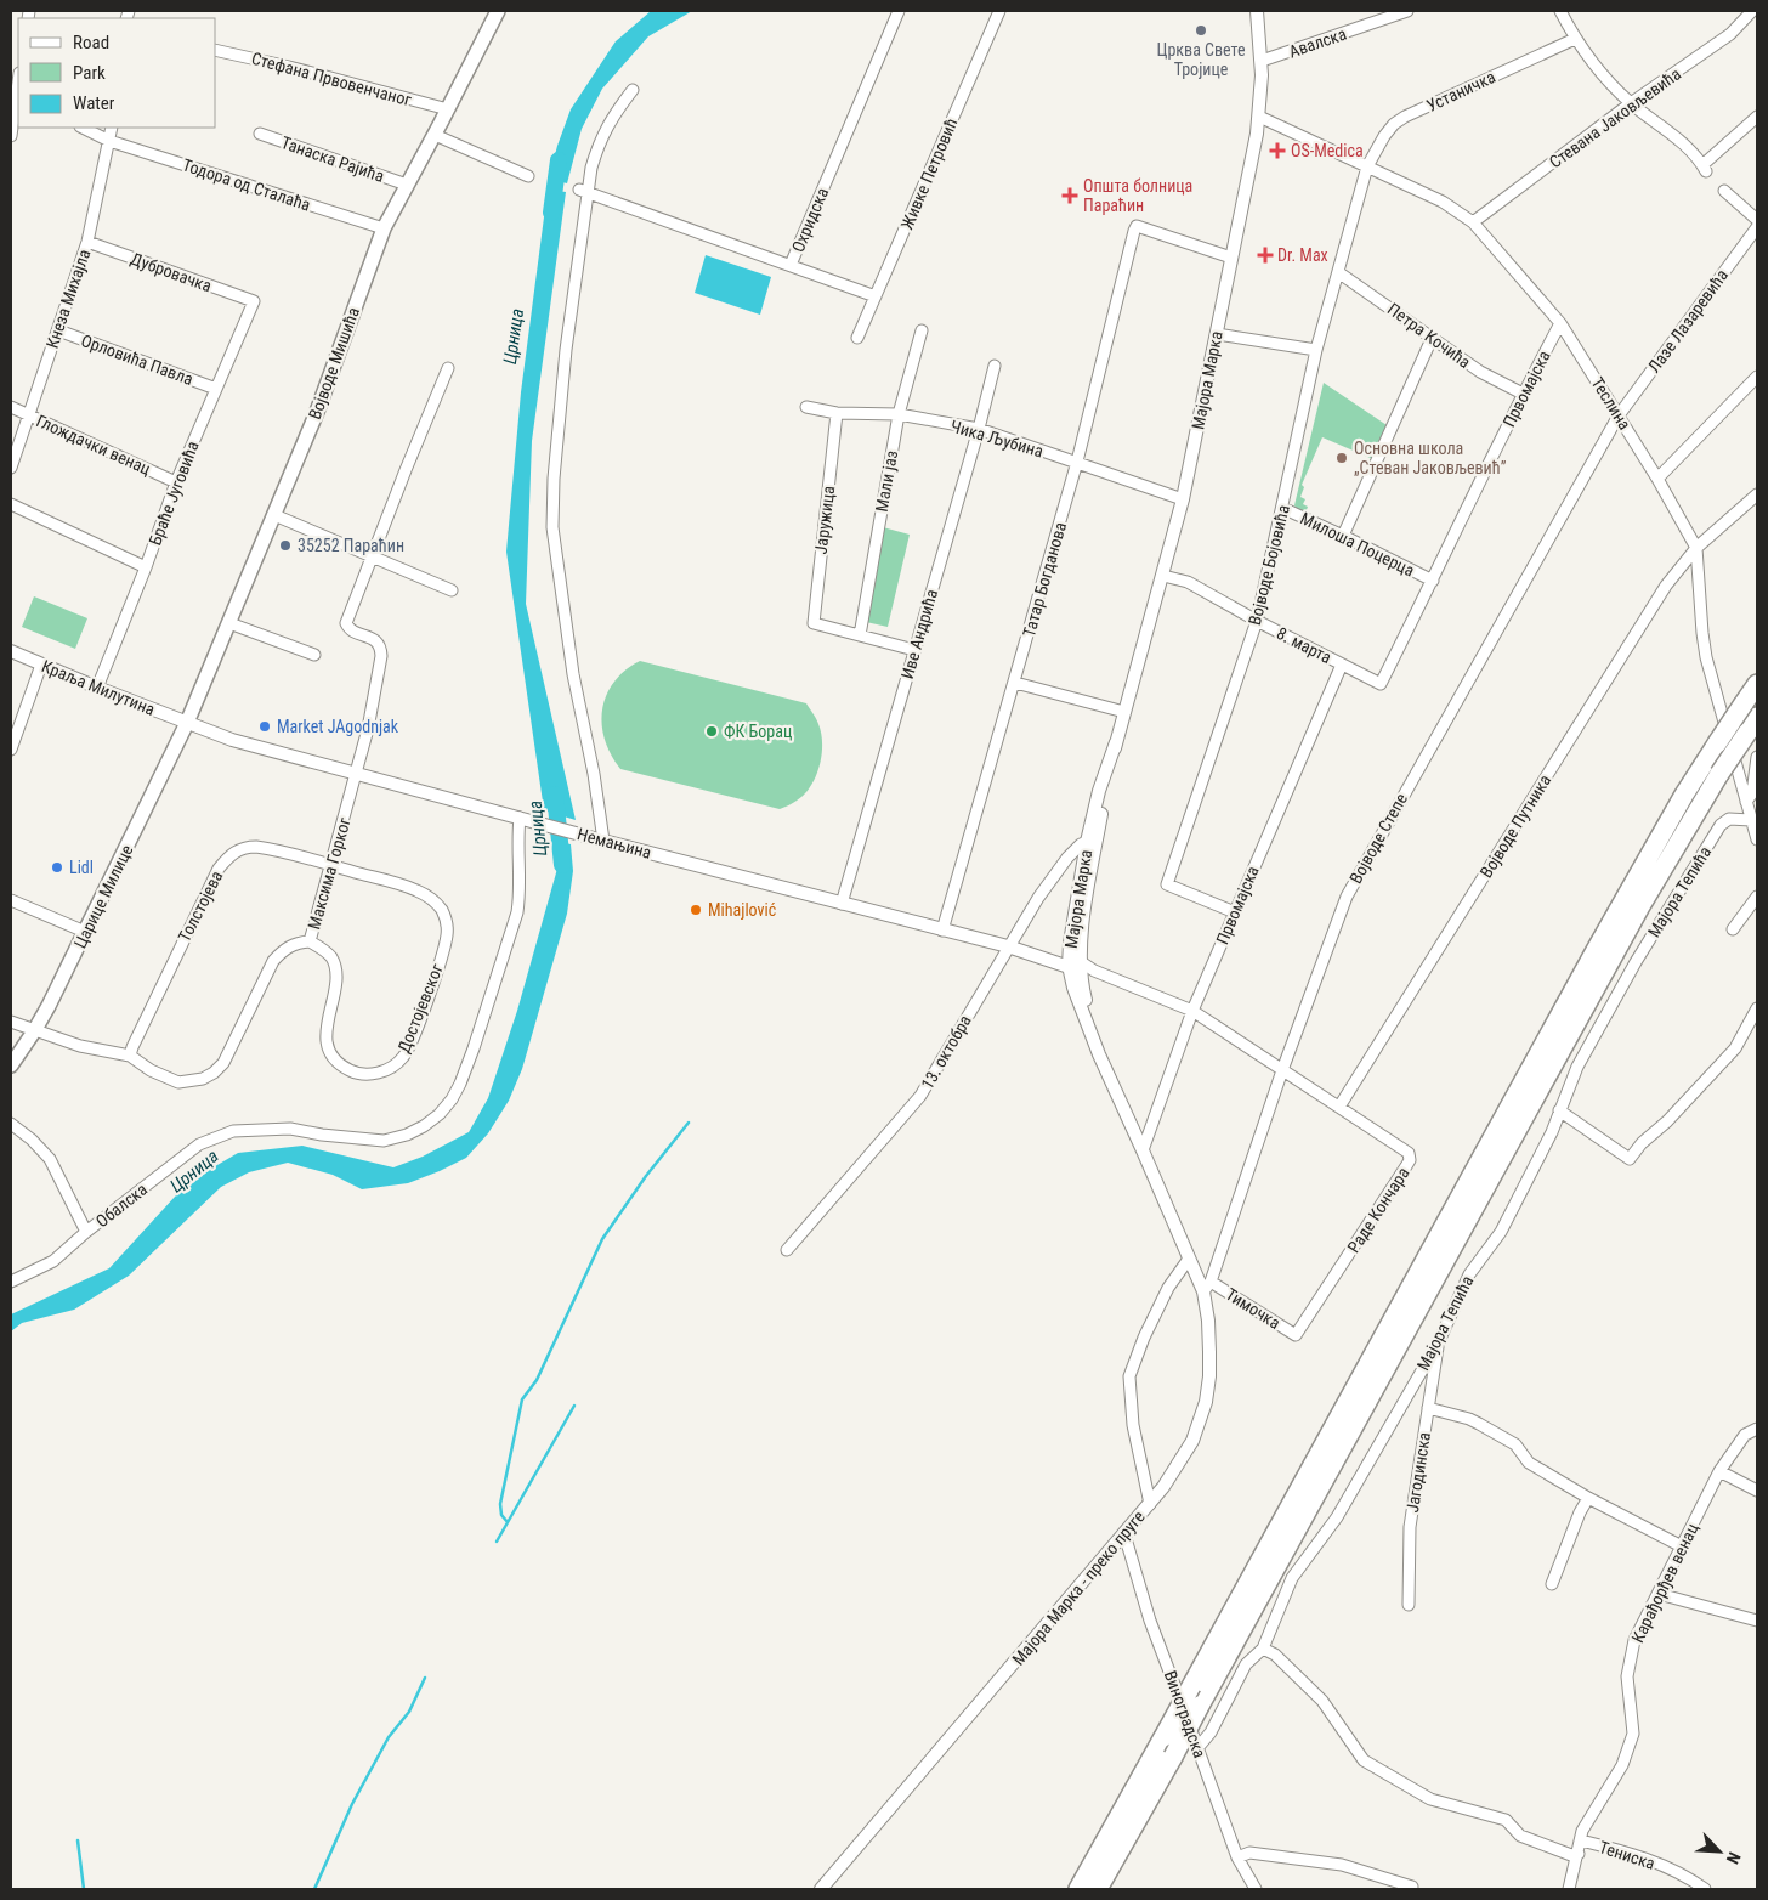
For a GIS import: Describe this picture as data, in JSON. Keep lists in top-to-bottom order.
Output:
{
  "streets": {
    "main road": ["Војводе Мишића", "Царице Милице"],
    "street": [
      "Авалска",
      "Стефана Првовенчаног",
      "Устаничка",
      "Стевана Јаковљевића",
      "Танаска Рајића",
      "Живке Петровић",
      "Тодора од Сталаћа",
      "Охридска",
      "Дубровачка",
      "Кнеза Михајла",
      "Лазе Лазаревића",
      "Петра Кочића",
      "Орловића Павла",
      "Мајора Марка",
      "Првомајска",
      "Теслина",
      "Чика Љубина",
      "Глождачки венац",
      "Мали јаз",
      "Браће Југовића",
      "Јаружица",
      "Милоша Поцерца",
      "Војводе Бојовића",
      "Татар Богданова",
      "Иве Андрића",
      "8. марта",
      "Краља Милутина",
      "Војводе Путника",
      "Војводе Степе",
      "Немањина",
      "Максима Горког",
      "Мајора Тепића",
      "Толстојева",
      "Достојевског",
      "13. октобра",
      "Обалска",
      "Раде Кончара",
      "Тимочка",
      "Јагодинска",
      "Карађорђев венац",
      "Мајора Марка - преко пруге",
      "Виноградска",
      "Тениска"
    ]
  },
  "crossings": [
    ["Авалска", "Мајора Марка"],
    ["Стефана Првовенчаног", "Војводе Мишића"],
    ["Устаничка", "Теслина"],
    ["Устаничка", "Војводе Бојовића"],
    ["Стевана Јаковљевића", "Теслина"],
    ["Танаска Рајића", "Војводе Мишића"],
    ["Тодора од Сталаћа", "Кнеза Михајла"],
    ["Тодора од Сталаћа", "Војводе Мишића"],
    ["Дубровачка", "Кнеза Михајла"],
    ["Дубровачка", "Браће Југовића"],
    ["Кнеза Михајла", "Орловића Павла"],
    ["Кнеза Михајла", "Глождачки венац"],
    ["Лазе Лазаревића", "Теслина"],
    ["Лазе Лазаревића", "Војводе Степе"],
    ["Петра Кочића", "Првомајска"],
    ["Петра Кочића", "Војводе Бојовића"],
    ["Орловића Павла", "Браће Југовића"],
    ["Војводе Мишића", "Краља Милутина"],
    ["Војводе Мишића", "Немањина"],
    ["Војводе Мишића", "Царице Милице"],
    ["Мајора Марка", "Првомајска"],
    ["Мајора Марка", "Теслина"],
    ["Мајора Марка", "Чика Љубина"],
    ["Мајора Марка", "Татар Богданова"],
    ["Мајора Марка", "8. марта"],
    ["Мајора Марка", "Немањина"],
    ["Мајора Марка", "13. октобра"],
    ["Мајора Марка", "Раде Кончара"],
    ["Мајора Марка", "Мајора Марка - преко пруге"],
    ["Првомајска", "Теслина"],
    ["Првомајска", "Милоша Поцерца"],
    ["Првомајска", "Војводе Бојовића"],
    ["Првомајска", "8. марта"],
    ["Првомајска", "Раде Кончара"],
    ["Теслина", "Војводе Бојовића"],
    ["Теслина", "Војводе Путника"],
    ["Теслина", "Војводе Степе"],
    ["Теслина", "Мајора Тепића"],
    ["Чика Љубина", "Мали јаз"],
    ["Чика Љубина", "Јаружица"],
    ["Чика Љубина", "Татар Богданова"],
    ["Чика Љубина", "Иве Андрића"],
    ["Глождачки венац", "Браће Југовића"],
    ["Мали јаз", "Јаружица"],
    ["Браће Југовића", "Краља Милутина"],
    ["Милоша Поцерца", "Војводе Бојовића"],
    ["Војводе Бојовића", "8. марта"],
    ["Татар Богданова", "Немањина"],
    ["Иве Андрића", "Немањина"],
    ["Краља Милутина", "Немањина"],
    ["Краља Милутина", "Царице Милице"],
    ["Војводе Путника", "Раде Кончара"],
    ["Војводе Степе", "Раде Кончара"],
    ["Војводе Степе", "Тимочка"],
    ["Војводе Степе", "Мајора Марка - преко пруге"],
    ["Немањина", "Максима Горког"],
    ["Немањина", "Царице Милице"],
    ["Немањина", "13. октобра"],
    ["Немањина", "Обалска"],
    ["Немањина", "Раде Кончара"],
    ["Максима Горког", "Царице Милице"],
    ["Максима Горког", "Толстојева"],
    ["Максима Горког", "Достојевског"],
    ["Мајора Тепића", "Јагодинска"],
    ["Мајора Тепића", "Виноградска"],
    ["Толстојева", "Достојевског"],
    ["Раде Кончара", "Тимочка"],
    ["Тимочка", "Мајора Марка - преко пруге"],
    ["Карађорђев венац", "Тениска"],
    ["Мајора Марка - преко пруге", "Виноградска"]
  ],
  "water": ["Црница"],
  "places": {
    "other": [
      "Црква Свете Тројице",
      "Основна школа „Стеван Јаковљевић”",
      "35252 Параћин",
      "Market JAgodnjak",
      "ФК Борац",
      "Lidl",
      "Mihajlović"
    ],
    "health": ["OS-Medica", "Општа болница Параћин", "Dr. Max"]
  },
  "legend": ["Road", "Park", "Water"],
  "north": "bottom right"
}
